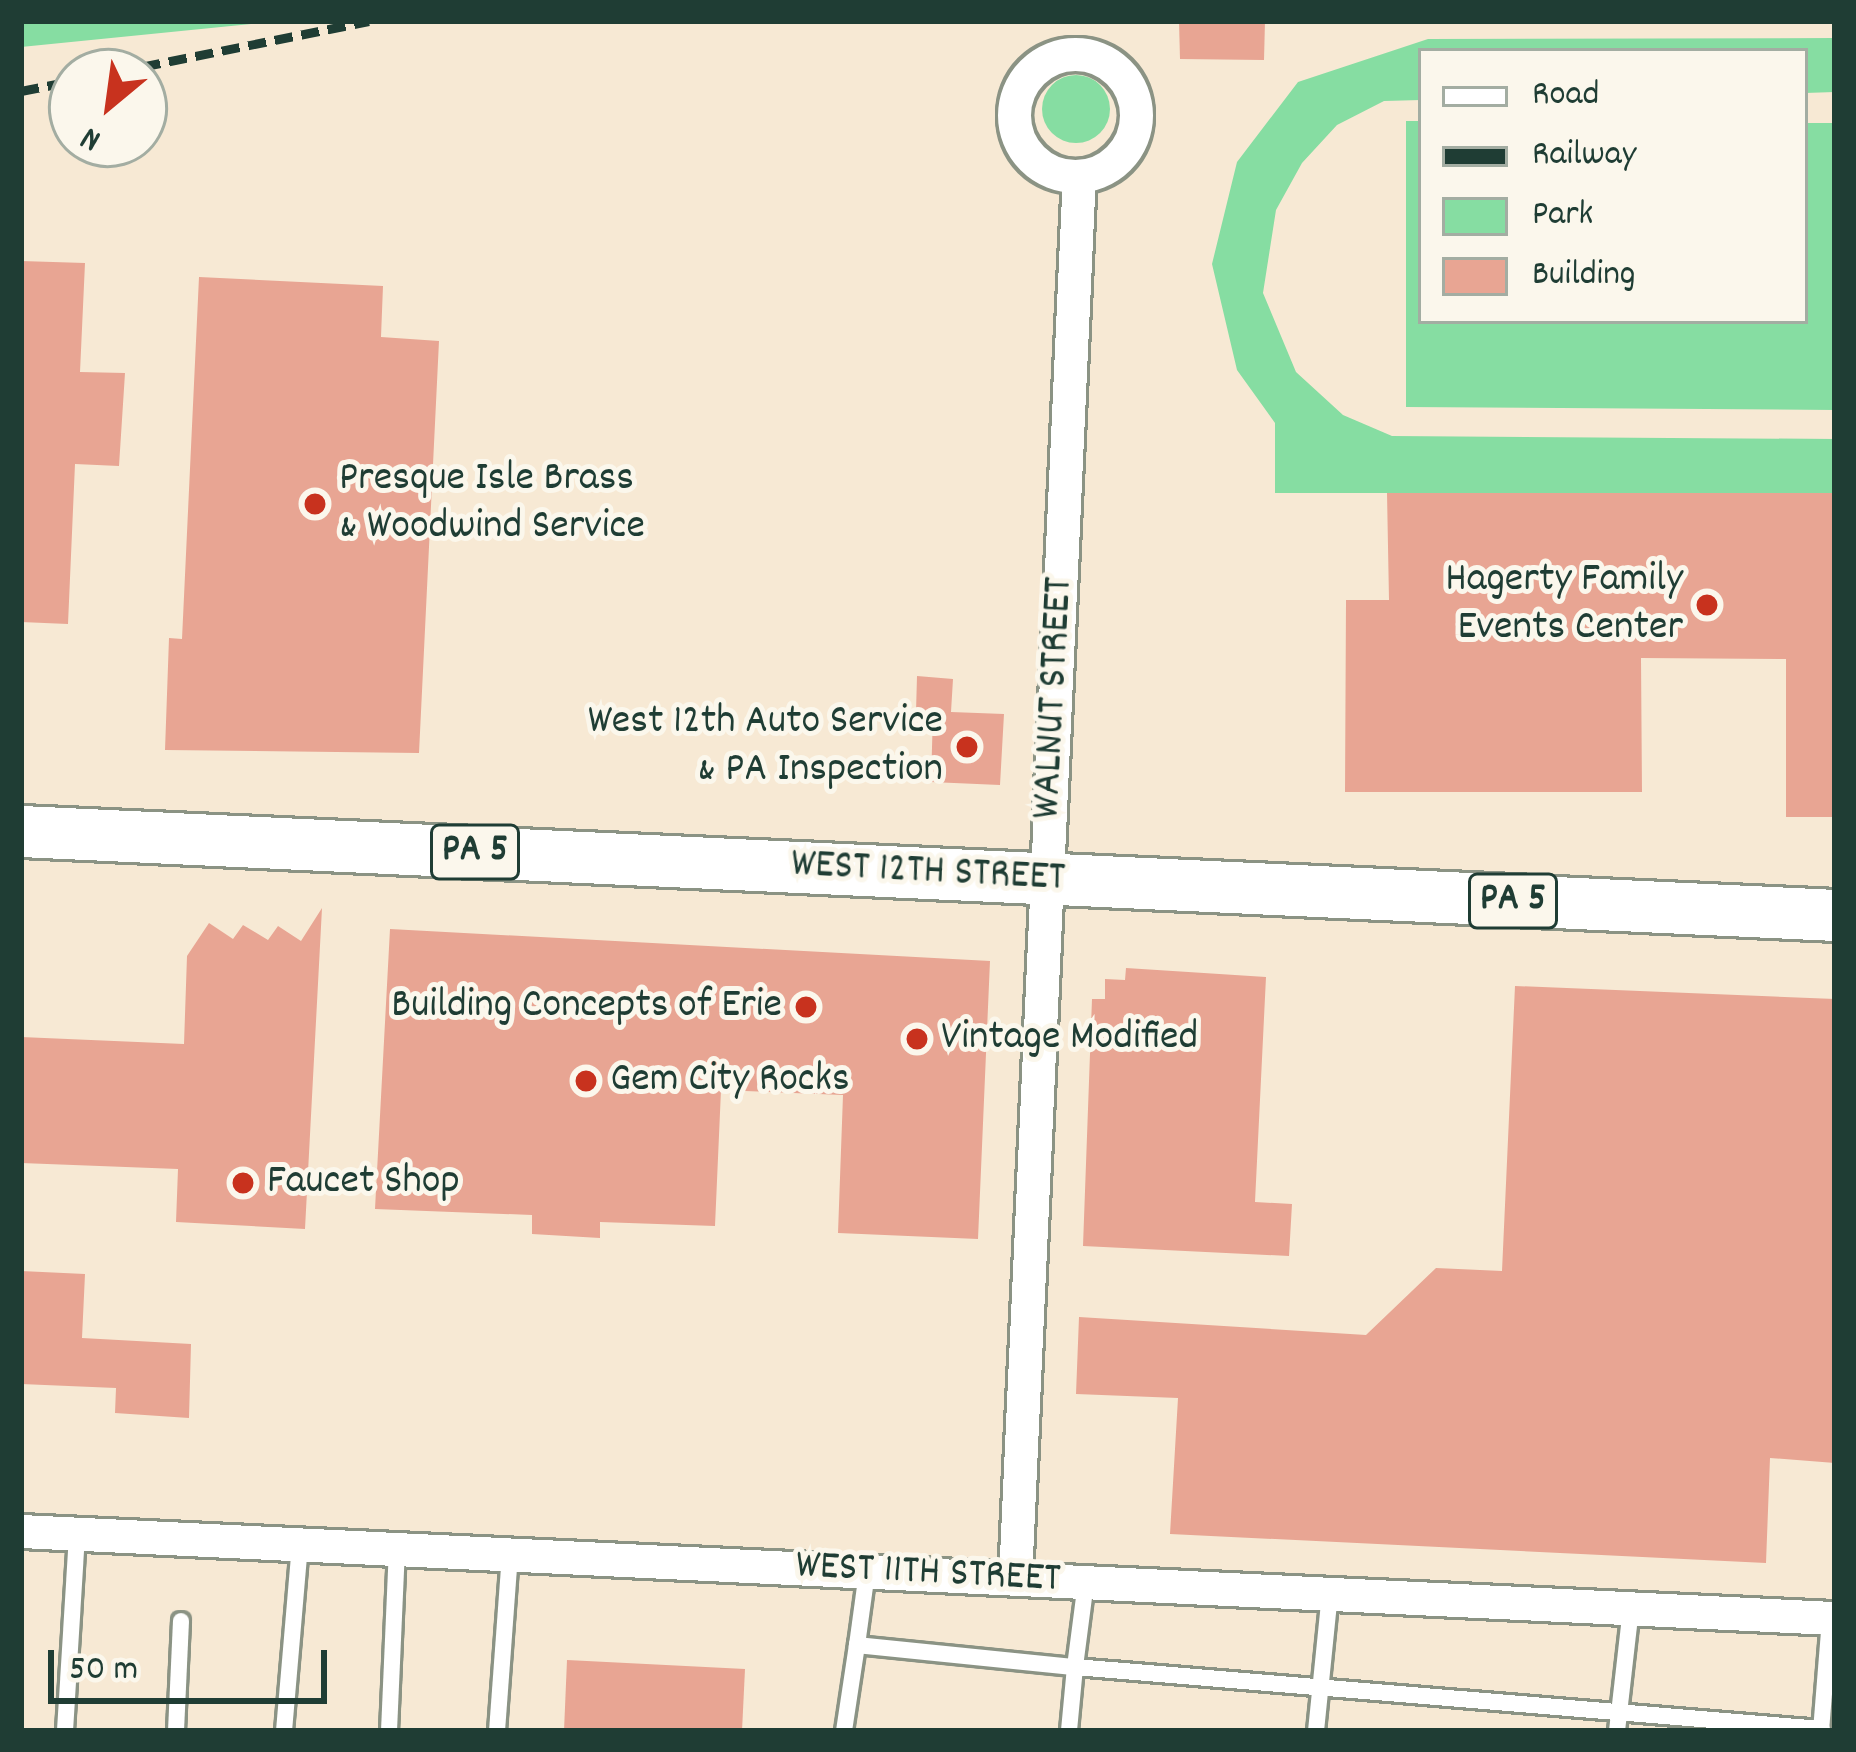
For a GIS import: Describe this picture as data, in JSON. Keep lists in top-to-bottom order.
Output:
{
  "streets": {
    "main road": ["PA 5", "WEST 12TH STREET"],
    "street": ["WALNUT STREET", "WEST 11TH STREET"]
  },
  "crossings": [
    ["WALNUT STREET", "WEST 12TH STREET"],
    ["WALNUT STREET", "WEST 11TH STREET"]
  ],
  "places": [
    "Presque Isle Brass & Woodwind Service",
    "Hagerty Family Events Center",
    "West 12th Auto Service & PA Inspection",
    "Building Concepts of Erie",
    "Vintage Modified",
    "Gem City Rocks",
    "Faucet Shop"
  ],
  "legend": [
    "Road",
    "Railway",
    "Park",
    "Building"
  ],
  "scale_bar": "50 m",
  "north": "bottom left"
}
